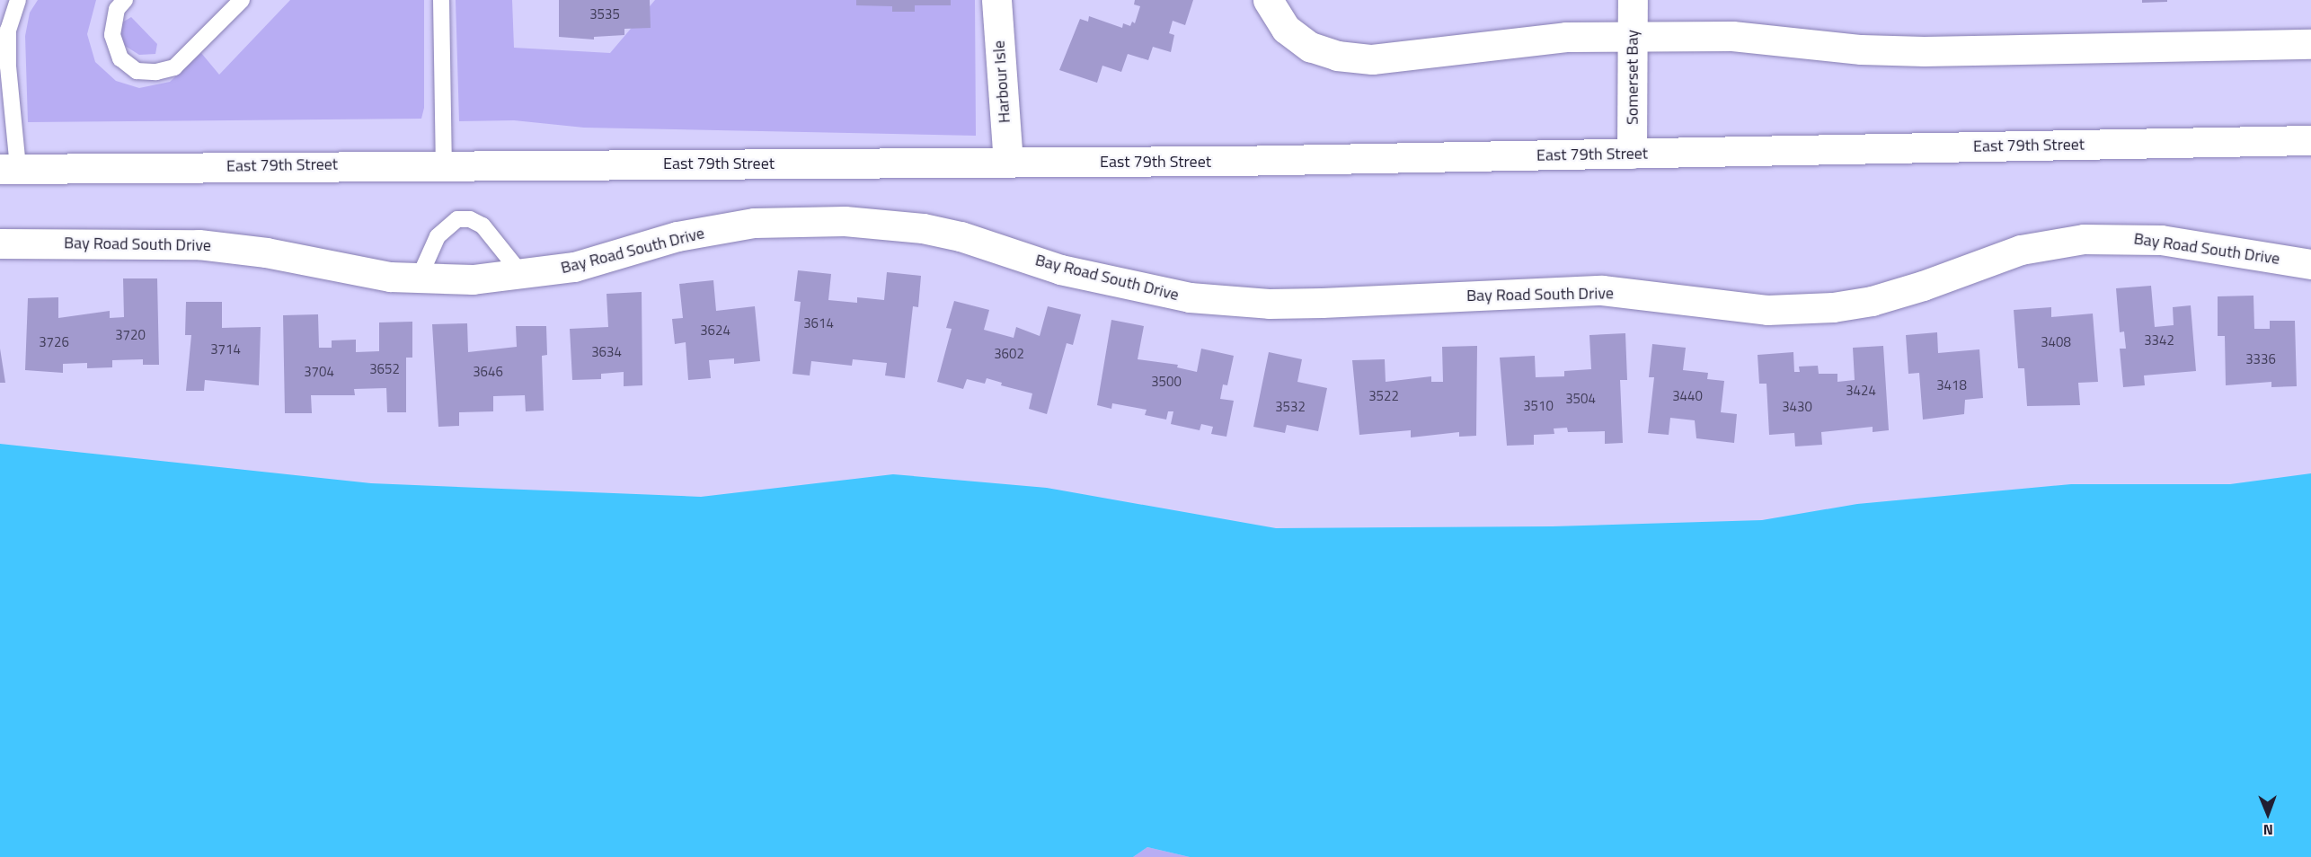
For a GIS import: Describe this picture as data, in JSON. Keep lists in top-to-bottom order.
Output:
{
  "streets": {
    "street": [
      "Somerset Bay",
      "Harbour Isle",
      "East 79th Street",
      "Bay Road South Drive"
    ]
  },
  "crossings": [
    ["Somerset Bay", "East 79th Street"],
    ["Harbour Isle", "East 79th Street"]
  ],
  "house_numbers": [
    "3535",
    "3614",
    "3624",
    "3720",
    "3342",
    "3726",
    "3408",
    "3714",
    "3634",
    "3602",
    "3336",
    "3652",
    "3704",
    "3646",
    "3500",
    "3418",
    "3424",
    "3522",
    "3440",
    "3504",
    "3510",
    "3532",
    "3430"
  ],
  "north": "bottom"
}
